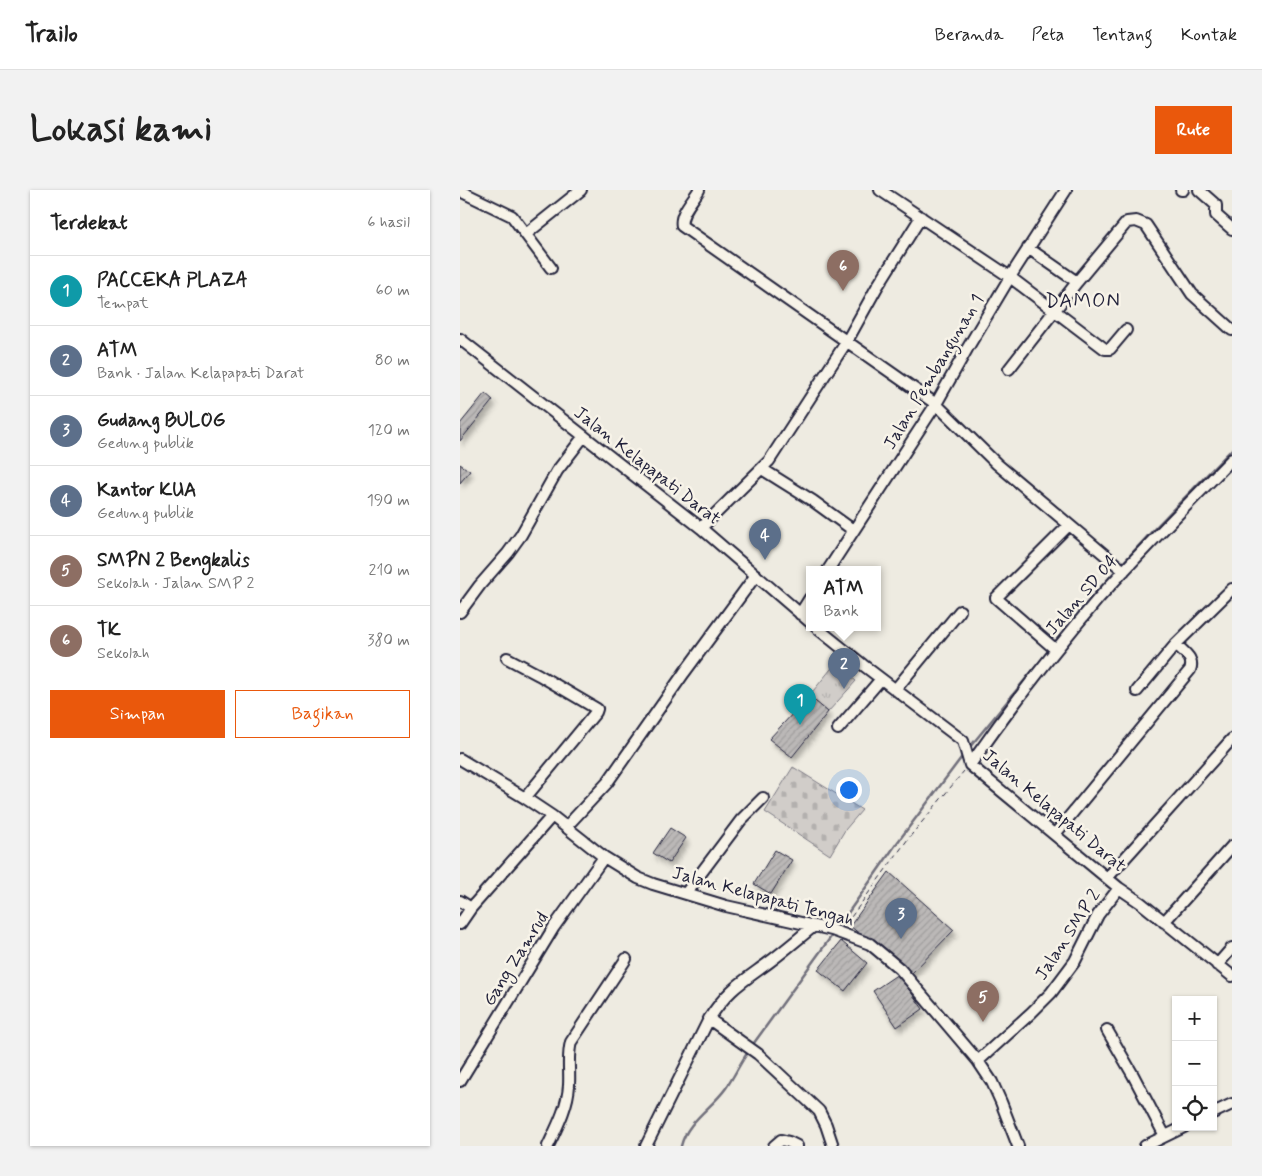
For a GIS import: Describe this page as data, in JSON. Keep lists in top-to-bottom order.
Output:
{
  "streets": {
    "street": [
      "Jalan Pembangunan 1",
      "Jalan Kelapapati Darat",
      "Jalan SD 04",
      "Jalan Kelapapati Tengah",
      "Jalan SMP 2",
      "Gang Zamrud"
    ]
  },
  "crossings": [
    ["Jalan Kelapapati Darat", "Jalan SD 04"],
    ["Jalan Kelapapati Darat", "Jalan SMP 2"],
    ["Jalan Kelapapati Tengah", "Jalan SMP 2"],
    ["Jalan Kelapapati Tengah", "Gang Zamrud"]
  ],
  "districts": ["DAMON"],
  "page": {
    "header": "Trailo",
    "nav": [
      "Beranda",
      "Peta",
      "Tentang",
      "Kontak"
    ],
    "buttons": [
      "Rute",
      ["Simpan", "Bagikan"]
    ],
    "title": "Lokasi kami",
    "heading": ["Terdekat", "6 hasil"],
    "pins": [
      "6",
      "4",
      "2",
      "1",
      "3",
      "5"
    ],
    "list": [
      {
        "mark": "1",
        "name": "PACCEKA PLAZA",
        "note": "Tempat",
        "value": "60 m"
      },
      {
        "mark": "2",
        "name": "ATM",
        "note": "Bank · Jalan Kelapapati Darat",
        "value": "80 m"
      },
      {
        "mark": "3",
        "name": "Gudang BULOG",
        "note": "Gedung publik",
        "value": "120 m"
      },
      {
        "mark": "4",
        "name": "Kantor KUA",
        "note": "Gedung publik",
        "value": "190 m"
      },
      {
        "mark": "5",
        "name": "SMPN 2 Bengkalis",
        "note": "Sekolah · Jalan SMP 2",
        "value": "210 m"
      },
      {
        "mark": "6",
        "name": "TK",
        "note": "Sekolah",
        "value": "380 m"
      }
    ],
    "popup": ["ATM", "Bank"],
    "map_buttons": ["+", "−"]
  }
}
